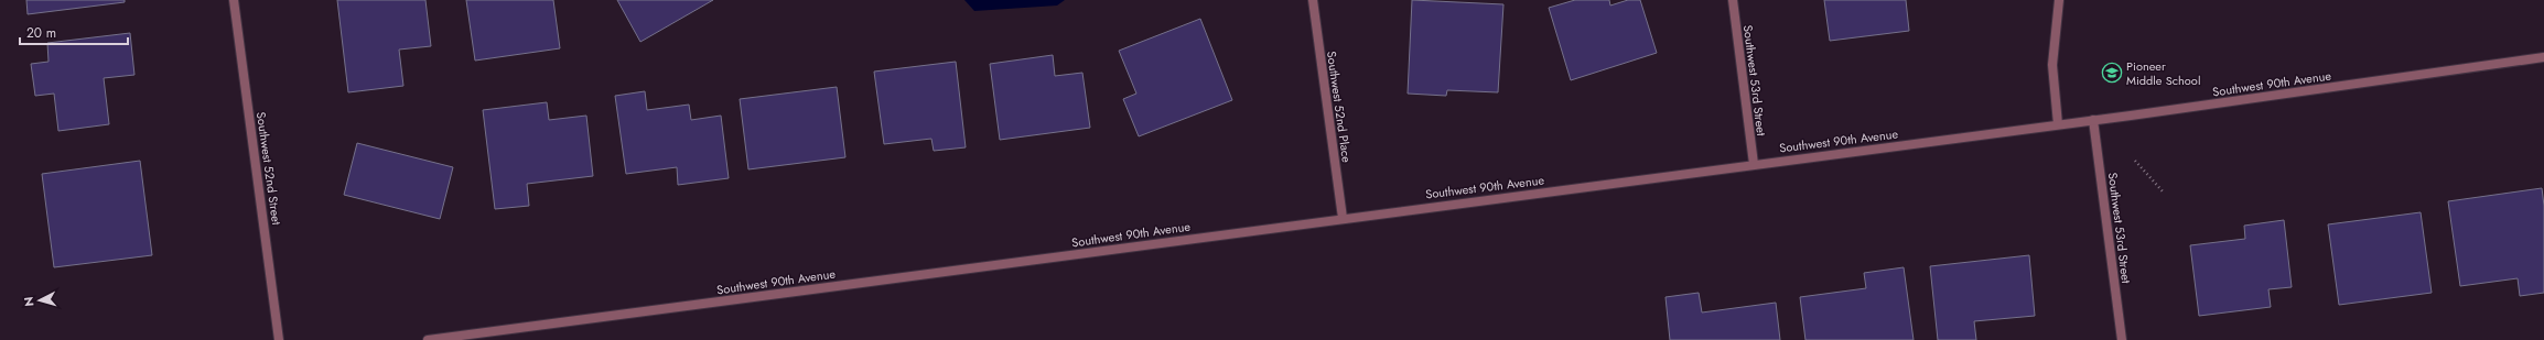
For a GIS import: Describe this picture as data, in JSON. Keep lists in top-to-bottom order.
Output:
{
  "streets": {
    "street": [
      "Southwest 53rd Street",
      "Southwest 90th Avenue",
      "Southwest 52nd Place",
      "Southwest 52nd Street"
    ]
  },
  "crossings": [
    ["Southwest 53rd Street", "Southwest 90th Avenue"],
    ["Southwest 90th Avenue", "Southwest 52nd Place"]
  ],
  "places": {
    "school or university": ["Pioneer Middle School"]
  },
  "scale_bar": "20 m",
  "north": "left"
}
